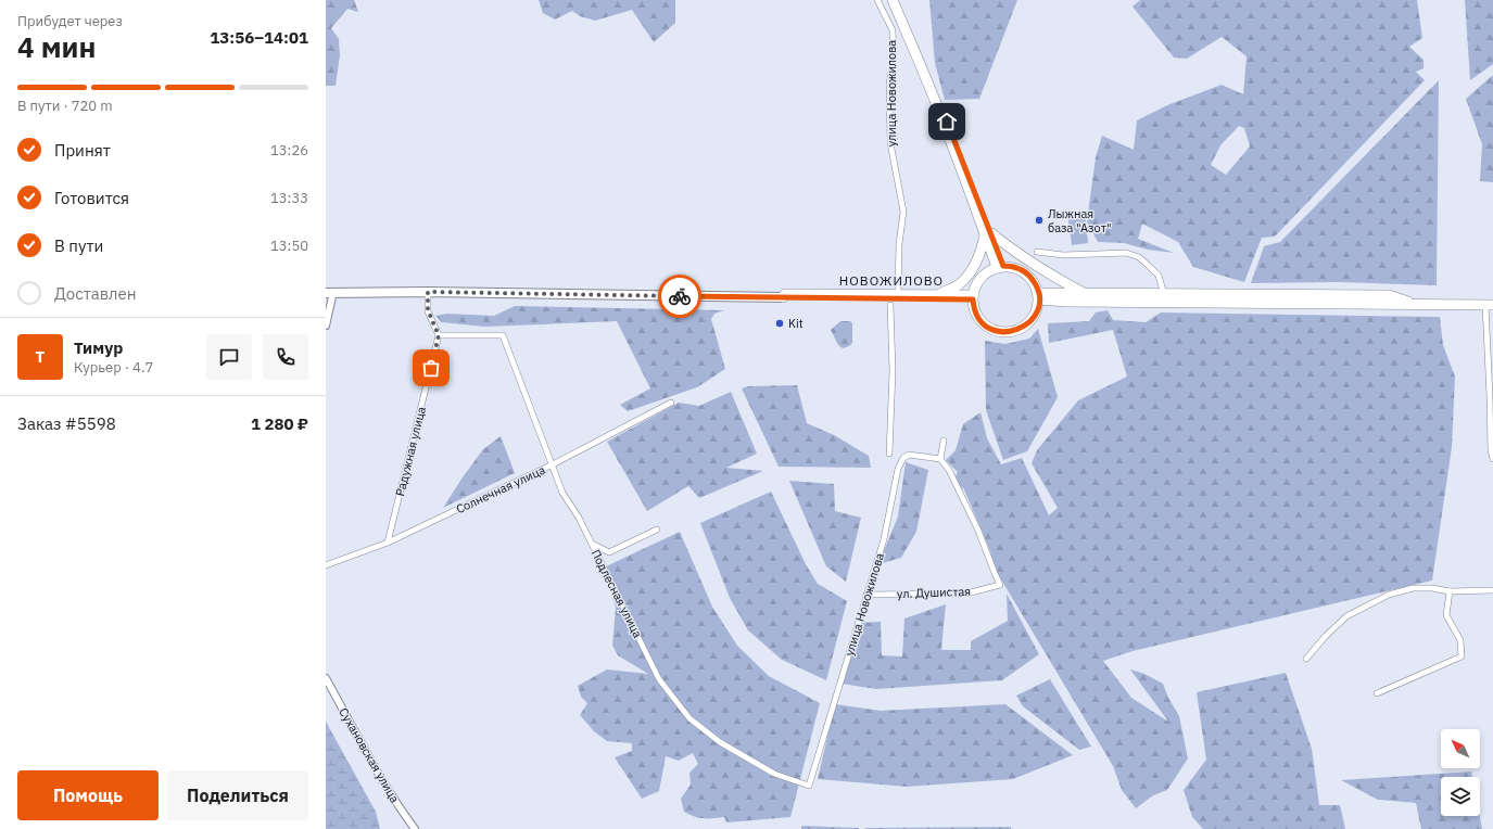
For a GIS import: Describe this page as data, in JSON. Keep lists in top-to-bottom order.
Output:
{
  "streets": {
    "street": [
      "улица Новожилова",
      "Радужная улица",
      "Солнечная улица",
      "ул. Душистая",
      "Подлесная улица",
      "Сухановская улица"
    ]
  },
  "crossings": [
    ["улица Новожилова", "ул. Душистая"],
    ["улица Новожилова", "Подлесная улица"],
    ["Радужная улица", "Солнечная улица"],
    ["Радужная улица", "Подлесная улица"],
    ["Солнечная улица", "Подлесная улица"]
  ],
  "districts": ["НОВОЖИЛОВО"],
  "places": ["Лыжная база \"Азот\"", "Kit"],
  "north": "top left",
  "page": {
    "heading": ["4 мин", "Прибудет через", "13:56–14:01"],
    "panel": [
      "Тимур",
      "Курьер · 4.7",
      "Заказ #5598",
      "1 280 ₽"
    ],
    "bar": "В пути · 720 m",
    "list": [
      ["Принят", "13:26"],
      ["Готовится", "13:33"],
      ["В пути", "13:50"],
      "Доставлен"
    ],
    "round": "Т",
    "buttons": ["Помощь", "Поделиться"]
  }
}
